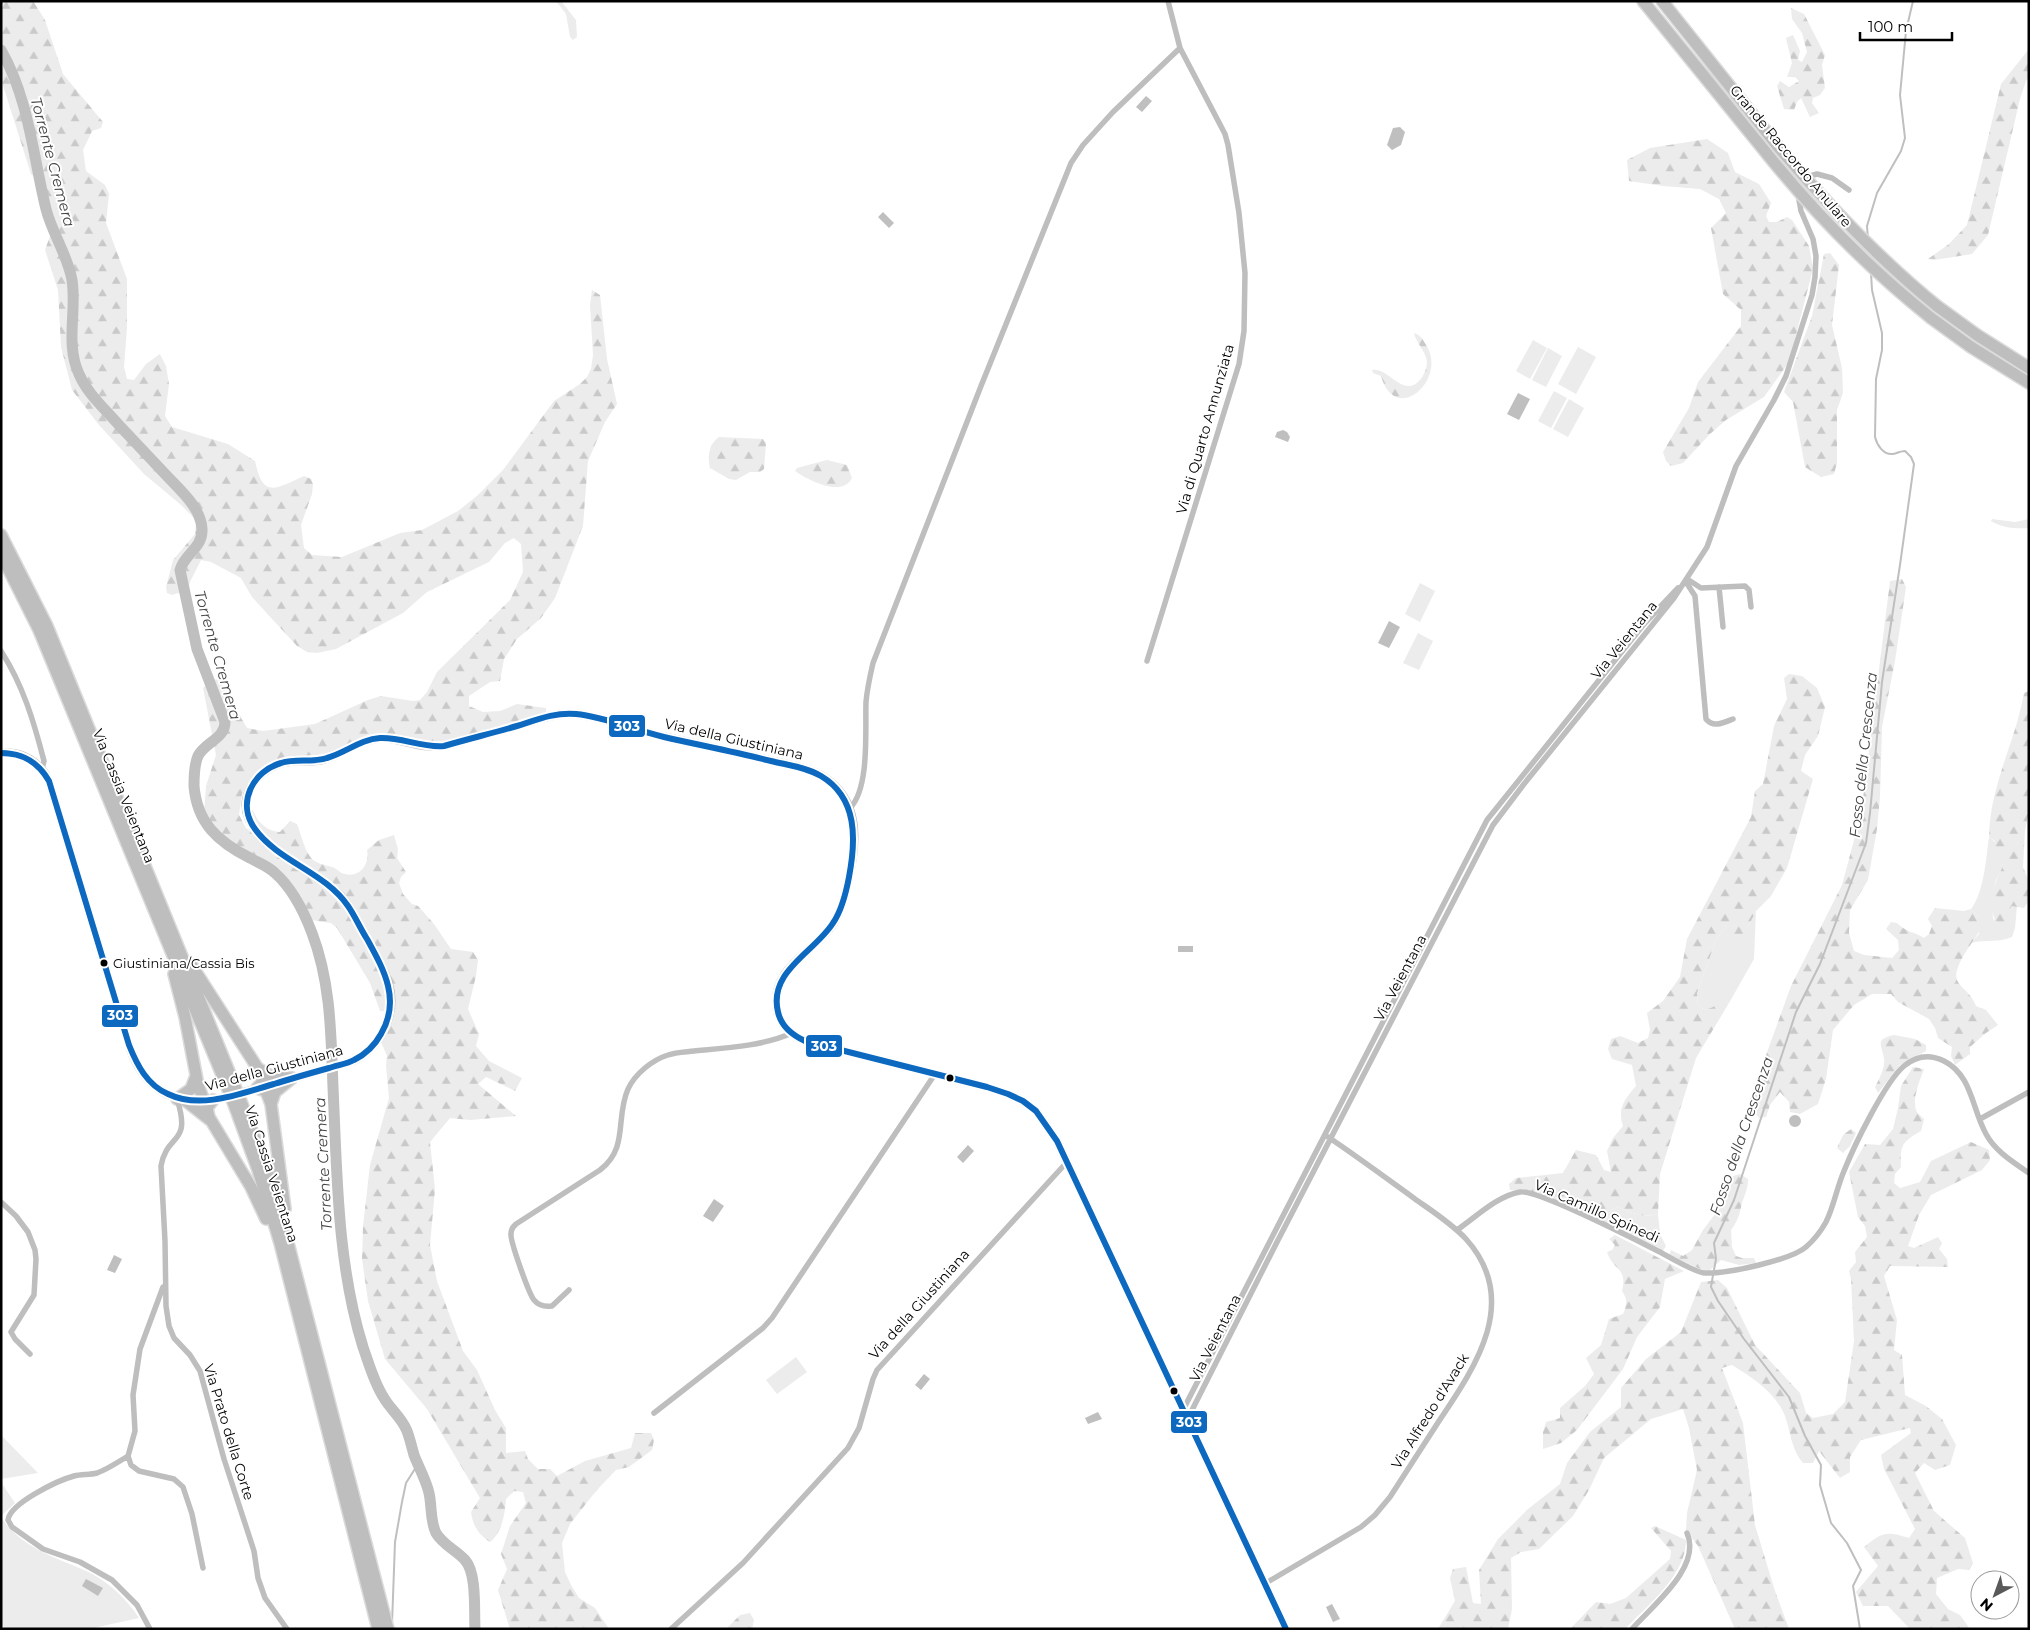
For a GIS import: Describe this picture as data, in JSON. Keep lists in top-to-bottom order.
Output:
{
  "streets": {
    "highway": ["Grande Raccordo Anulare", "Via Cassia Veientana"],
    "street": [
      "Via di Quarto Annunziata",
      "Via Veientana",
      "Via della Giustiniana",
      "Via Camillo Spinedi",
      "Via Alfredo d'Avack",
      "Via Prato della Corte"
    ]
  },
  "crossings": [
    ["Via Veientana", "Via Alfredo d'Avack"],
    ["Via della Giustiniana", "Via Prato della Corte"],
    ["Via Camillo Spinedi", "Via Alfredo d'Avack"]
  ],
  "water": ["Torrente Cremera", "Fosso della Crescenza"],
  "places": ["Giustiniana/Cassia Bis"],
  "lines": ["transit line 303"],
  "scale_bar": "100 m",
  "north": "bottom left"
}
